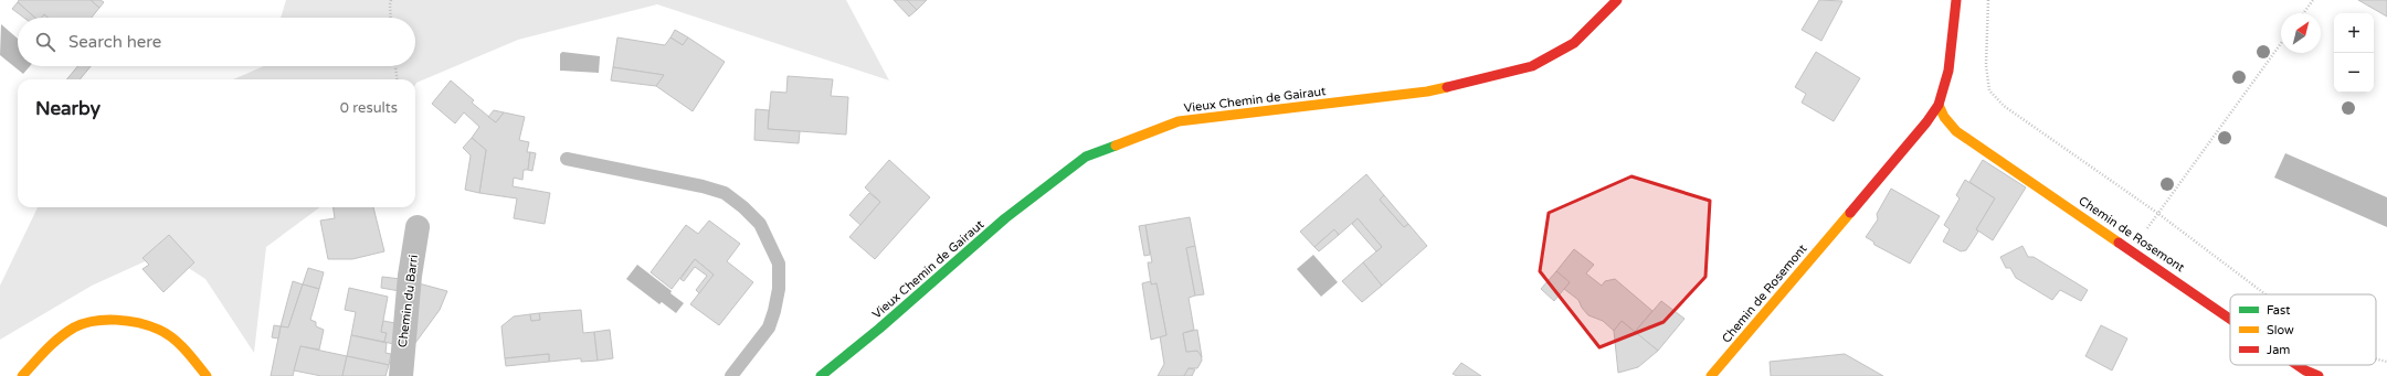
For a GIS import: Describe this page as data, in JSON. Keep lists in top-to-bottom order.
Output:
{
  "streets": {
    "street": ["Vieux Chemin de Gairaut", "Chemin de Rosemont", "Chemin du Barri"]
  },
  "legend": ["Fast", "Slow", "Jam"],
  "north": "top right",
  "page": {
    "map_buttons": ["+", "−"],
    "search": "Search here",
    "heading": ["Nearby", "0 results"]
  }
}
